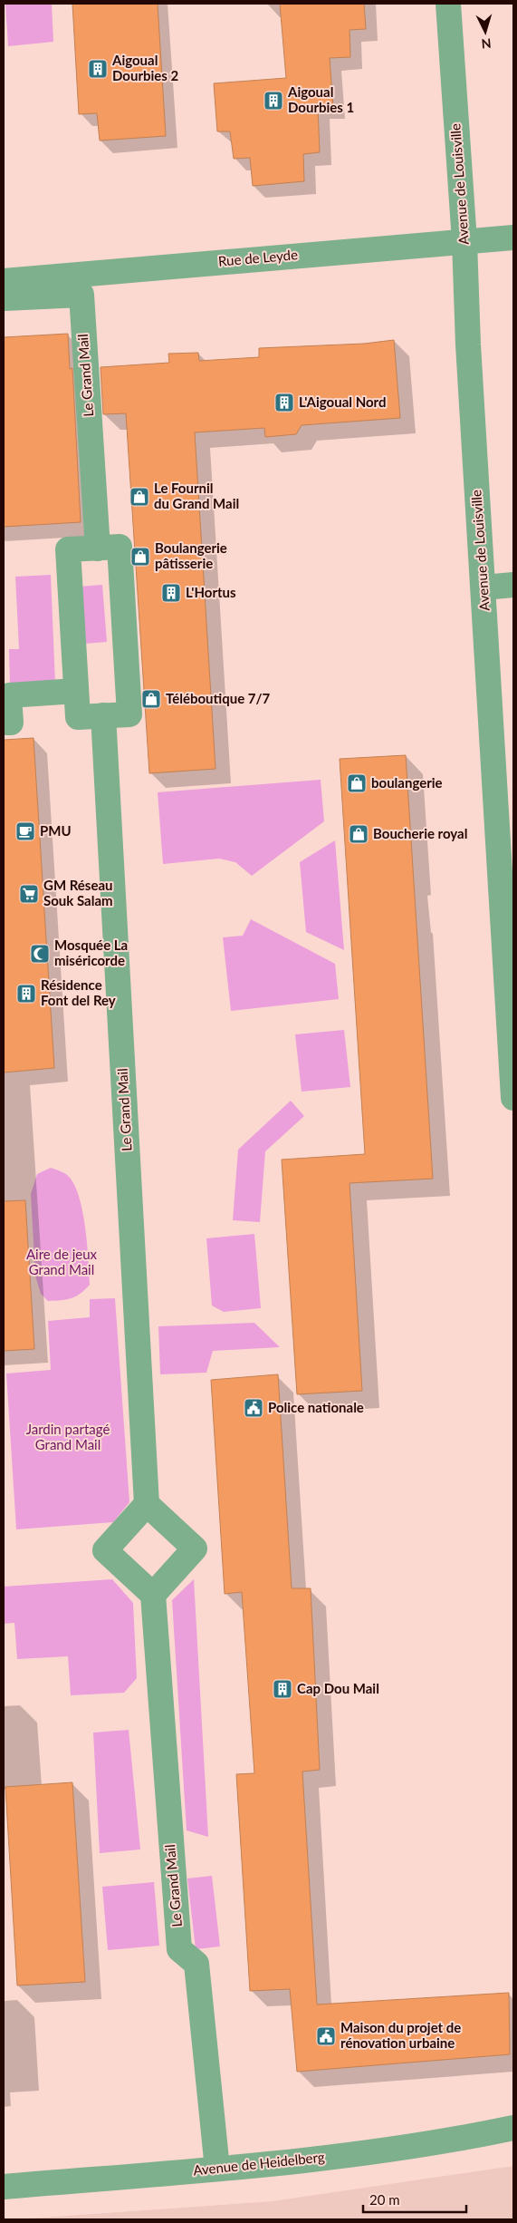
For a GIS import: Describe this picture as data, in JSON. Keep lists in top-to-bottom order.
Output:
{
  "streets": {
    "street": [
      "Avenue de Louisville",
      "Rue de Leyde",
      "Le Grand Mail",
      "Avenue de Heidelberg"
    ]
  },
  "crossings": [
    ["Avenue de Louisville", "Rue de Leyde"],
    ["Rue de Leyde", "Le Grand Mail"],
    ["Le Grand Mail", "Avenue de Heidelberg"]
  ],
  "parks": ["Aire de jeux Grand Mail", "Jardin partagé Grand Mail"],
  "places": {
    "building": [
      "Aigoual Dourbies 2",
      "Aigoual Dourbies 1",
      "L'Aigoual Nord",
      "L'Hortus",
      "Résidence Font del Rey",
      "Cap Dou Mail"
    ],
    "shop": [
      "Le Fournil du Grand Mail",
      "Boulangerie pâtisserie",
      "Téléboutique 7/7",
      "boulangerie",
      "Boucherie royal"
    ],
    "cafe": ["PMU"],
    "supermarket": ["GM Réseau Souk Salam"],
    "mosque": ["Mosquée La miséricorde"],
    "public building": ["Police nationale", "Maison du projet de rénovation urbaine"]
  },
  "scale_bar": "20 m",
  "north": "bottom"
}
